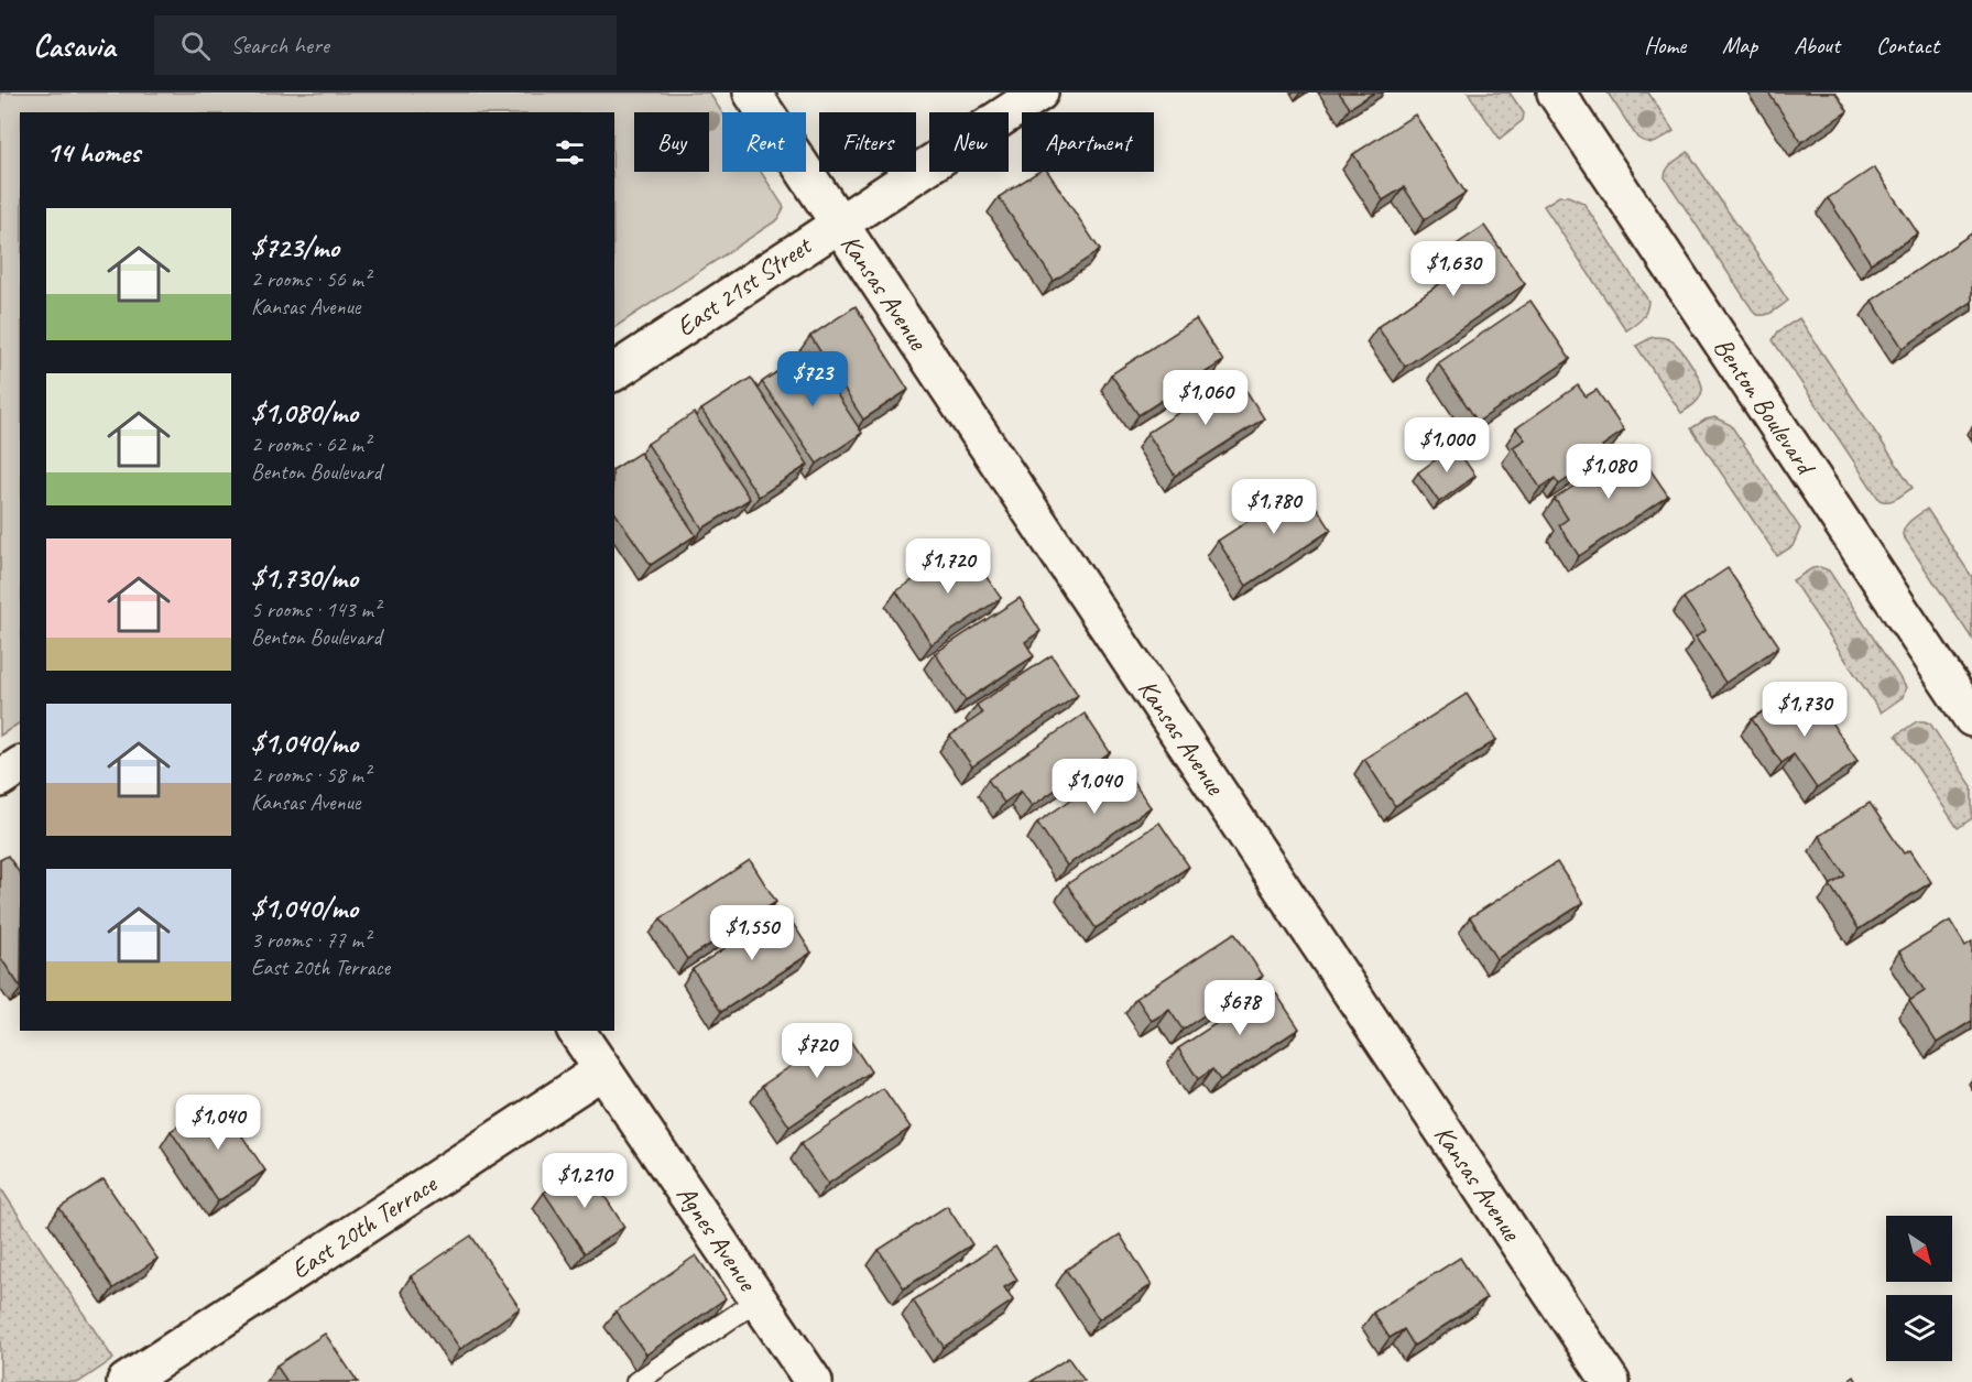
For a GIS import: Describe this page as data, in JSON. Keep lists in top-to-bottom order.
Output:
{
  "streets": {
    "street": [
      "East 21st Street",
      "Kansas Avenue",
      "Benton Boulevard",
      "East 20th Terrace",
      "Agnes Avenue"
    ]
  },
  "crossings": [
    ["East 21st Street", "Kansas Avenue"],
    ["East 20th Terrace", "Agnes Avenue"]
  ],
  "north": "bottom right",
  "page": {
    "header": "Casavia",
    "search": "Search here",
    "nav": [
      "Home",
      "Map",
      "About",
      "Contact"
    ],
    "chip": [
      "Buy",
      "Rent",
      "Filters",
      "New",
      "Apartment"
    ],
    "heading": "14 homes",
    "list": [
      {
        "name": "$723/mo",
        "note": "2 rooms · 56 m² · Kansas Avenue"
      },
      {
        "name": "$1,080/mo",
        "note": "2 rooms · 62 m² · Benton Boulevard"
      },
      {
        "name": "$1,730/mo",
        "note": "5 rooms · 143 m² · Benton Boulevard"
      },
      {
        "name": "$1,040/mo",
        "note": "2 rooms · 58 m² · Kansas Avenue"
      },
      {
        "name": "$1,040/mo",
        "note": "3 rooms · 77 m² · East 20th Terrace"
      }
    ],
    "price": [
      "$1,630",
      "$723",
      "$1,060",
      "$1,000",
      "$1,080",
      "$1,780",
      "$1,720",
      "$1,730",
      "$1,040",
      "$1,550",
      "$678",
      "$720",
      "$1,040",
      "$1,210"
    ]
  }
}
